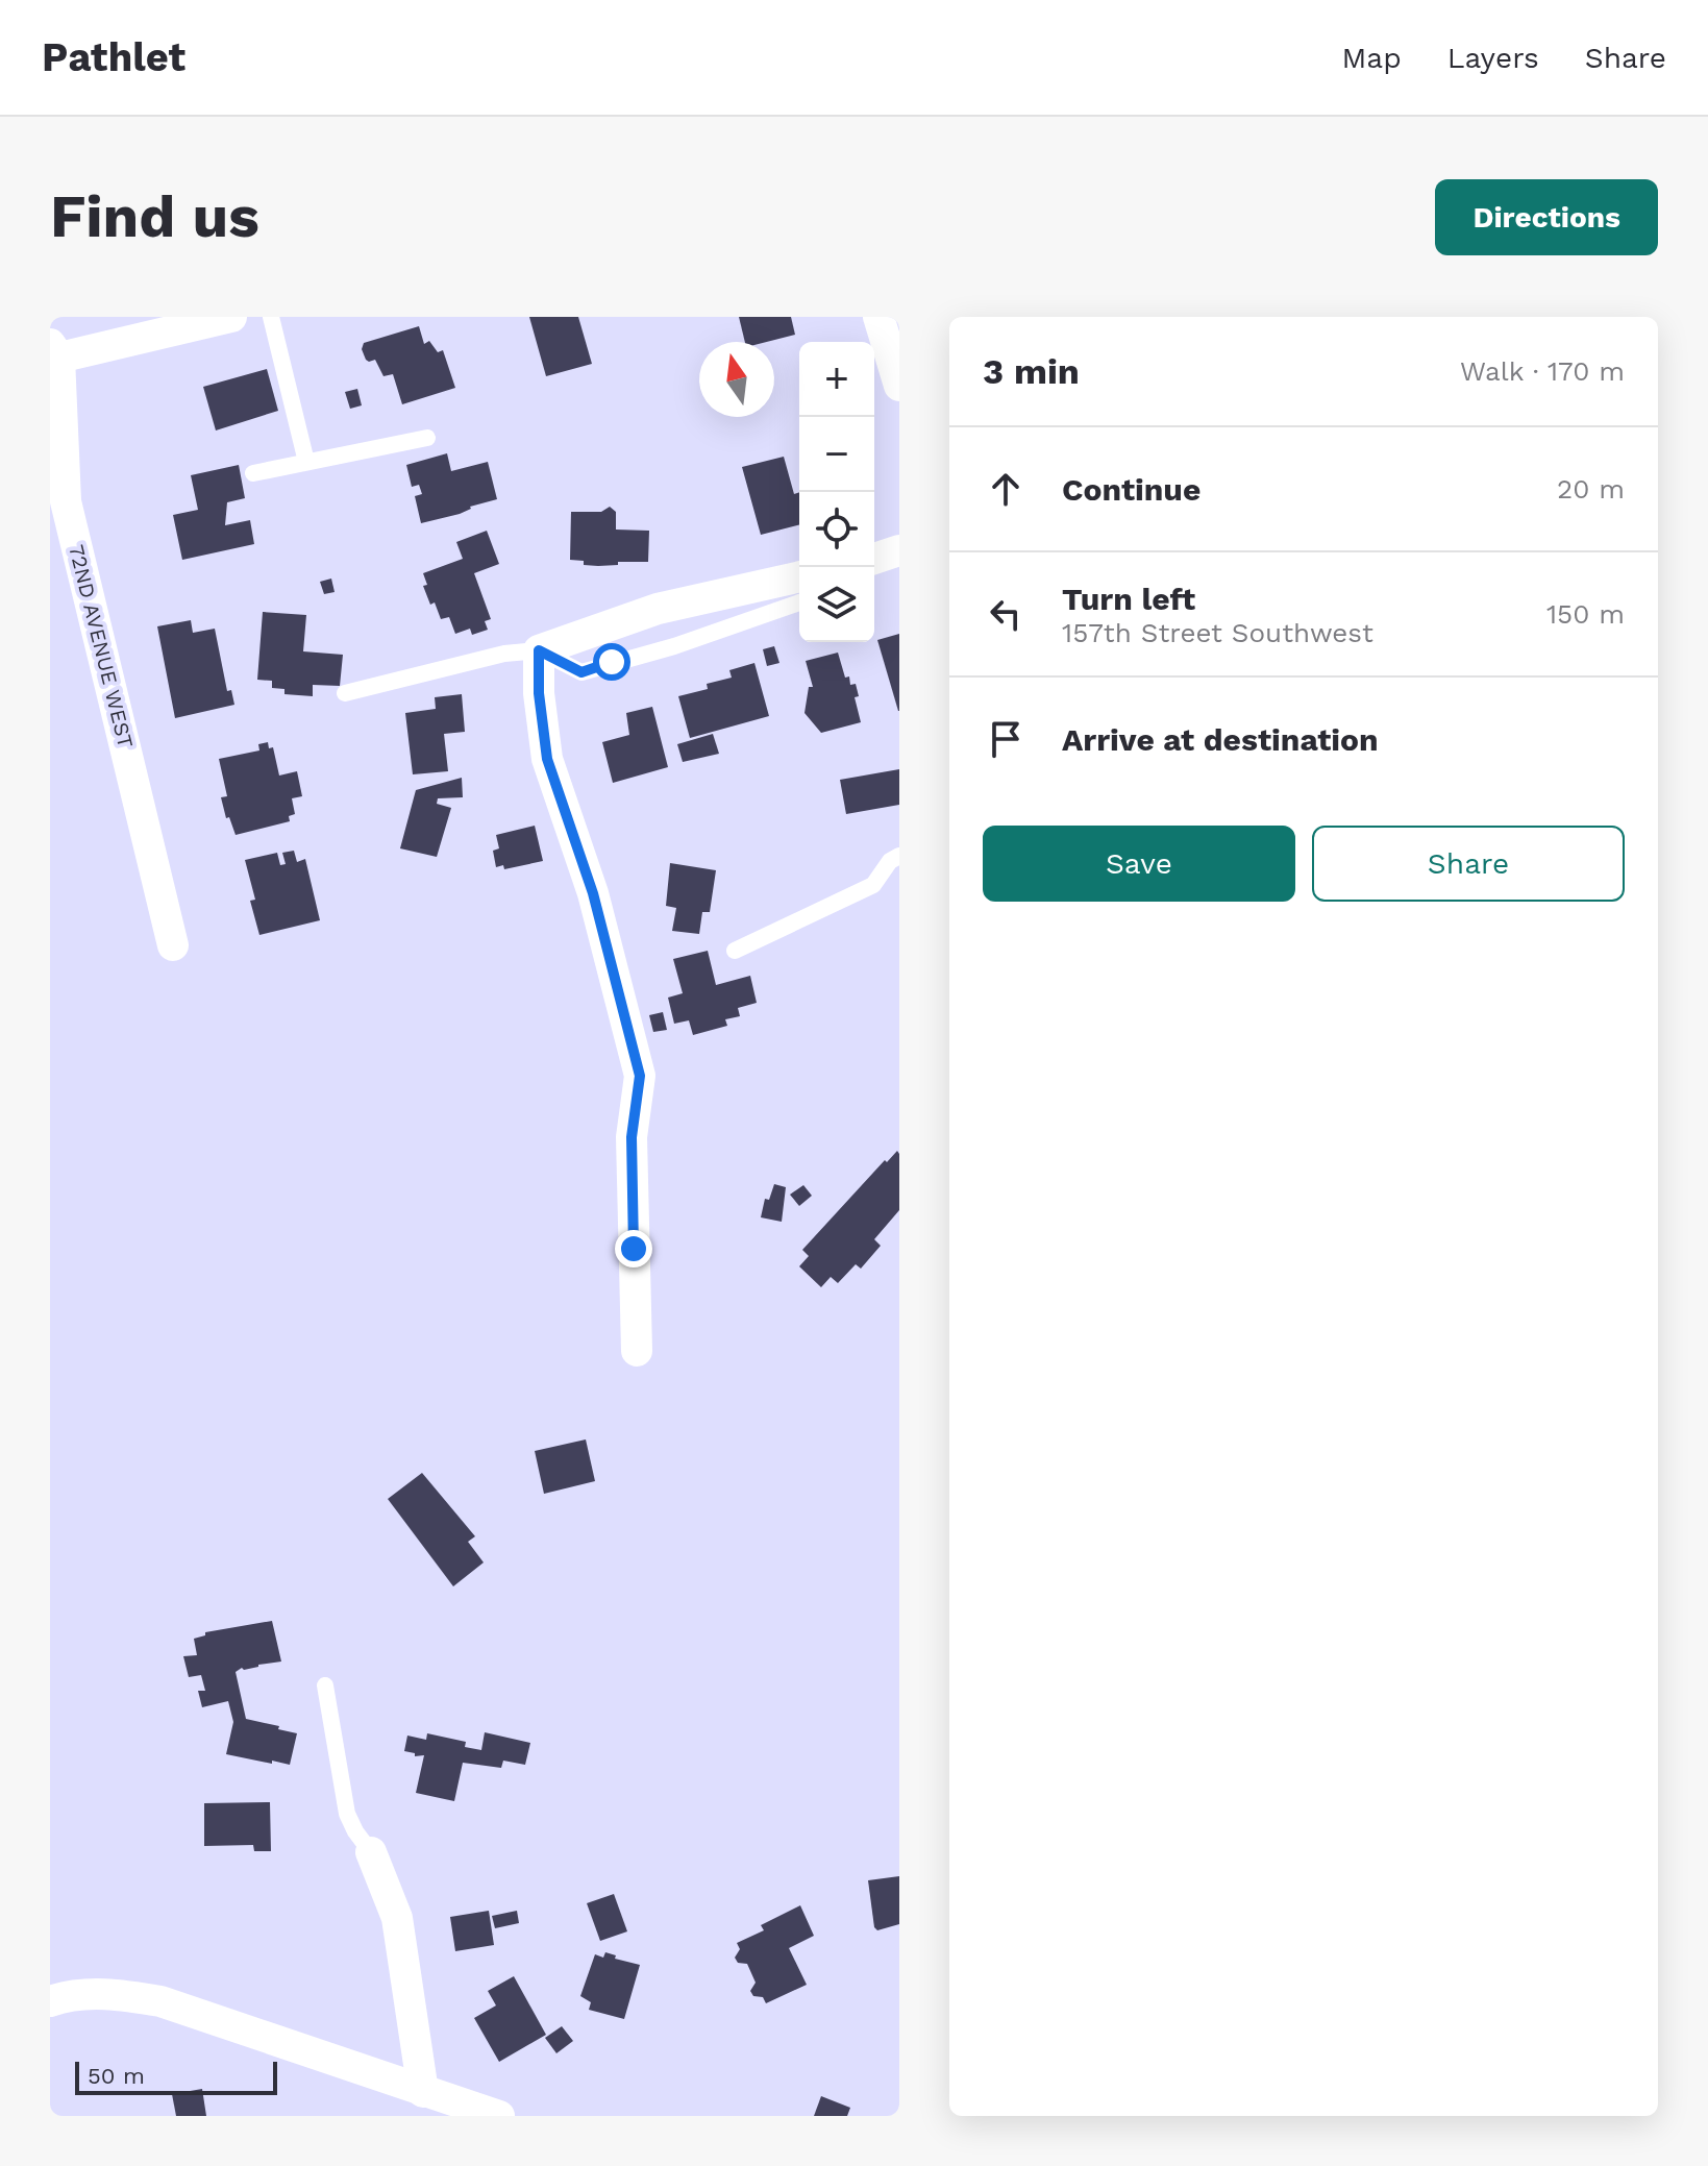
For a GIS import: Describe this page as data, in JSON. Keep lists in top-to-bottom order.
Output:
{
  "streets": {
    "street": ["72ND AVENUE WEST"]
  },
  "scale_bar": "50 m",
  "north": "top",
  "page": {
    "header": "Pathlet",
    "nav": ["Map", "Layers", "Share"],
    "buttons": [
      "Directions",
      ["Save", "Share"]
    ],
    "title": "Find us",
    "heading": ["3 min", "Walk · 170 m"],
    "map_buttons": ["+", "−"],
    "list": [
      ["Continue", "20 m"],
      ["Turn left", "157th Street Southwest", "150 m"],
      "Arrive at destination"
    ],
    "scale": "50 m"
  }
}
